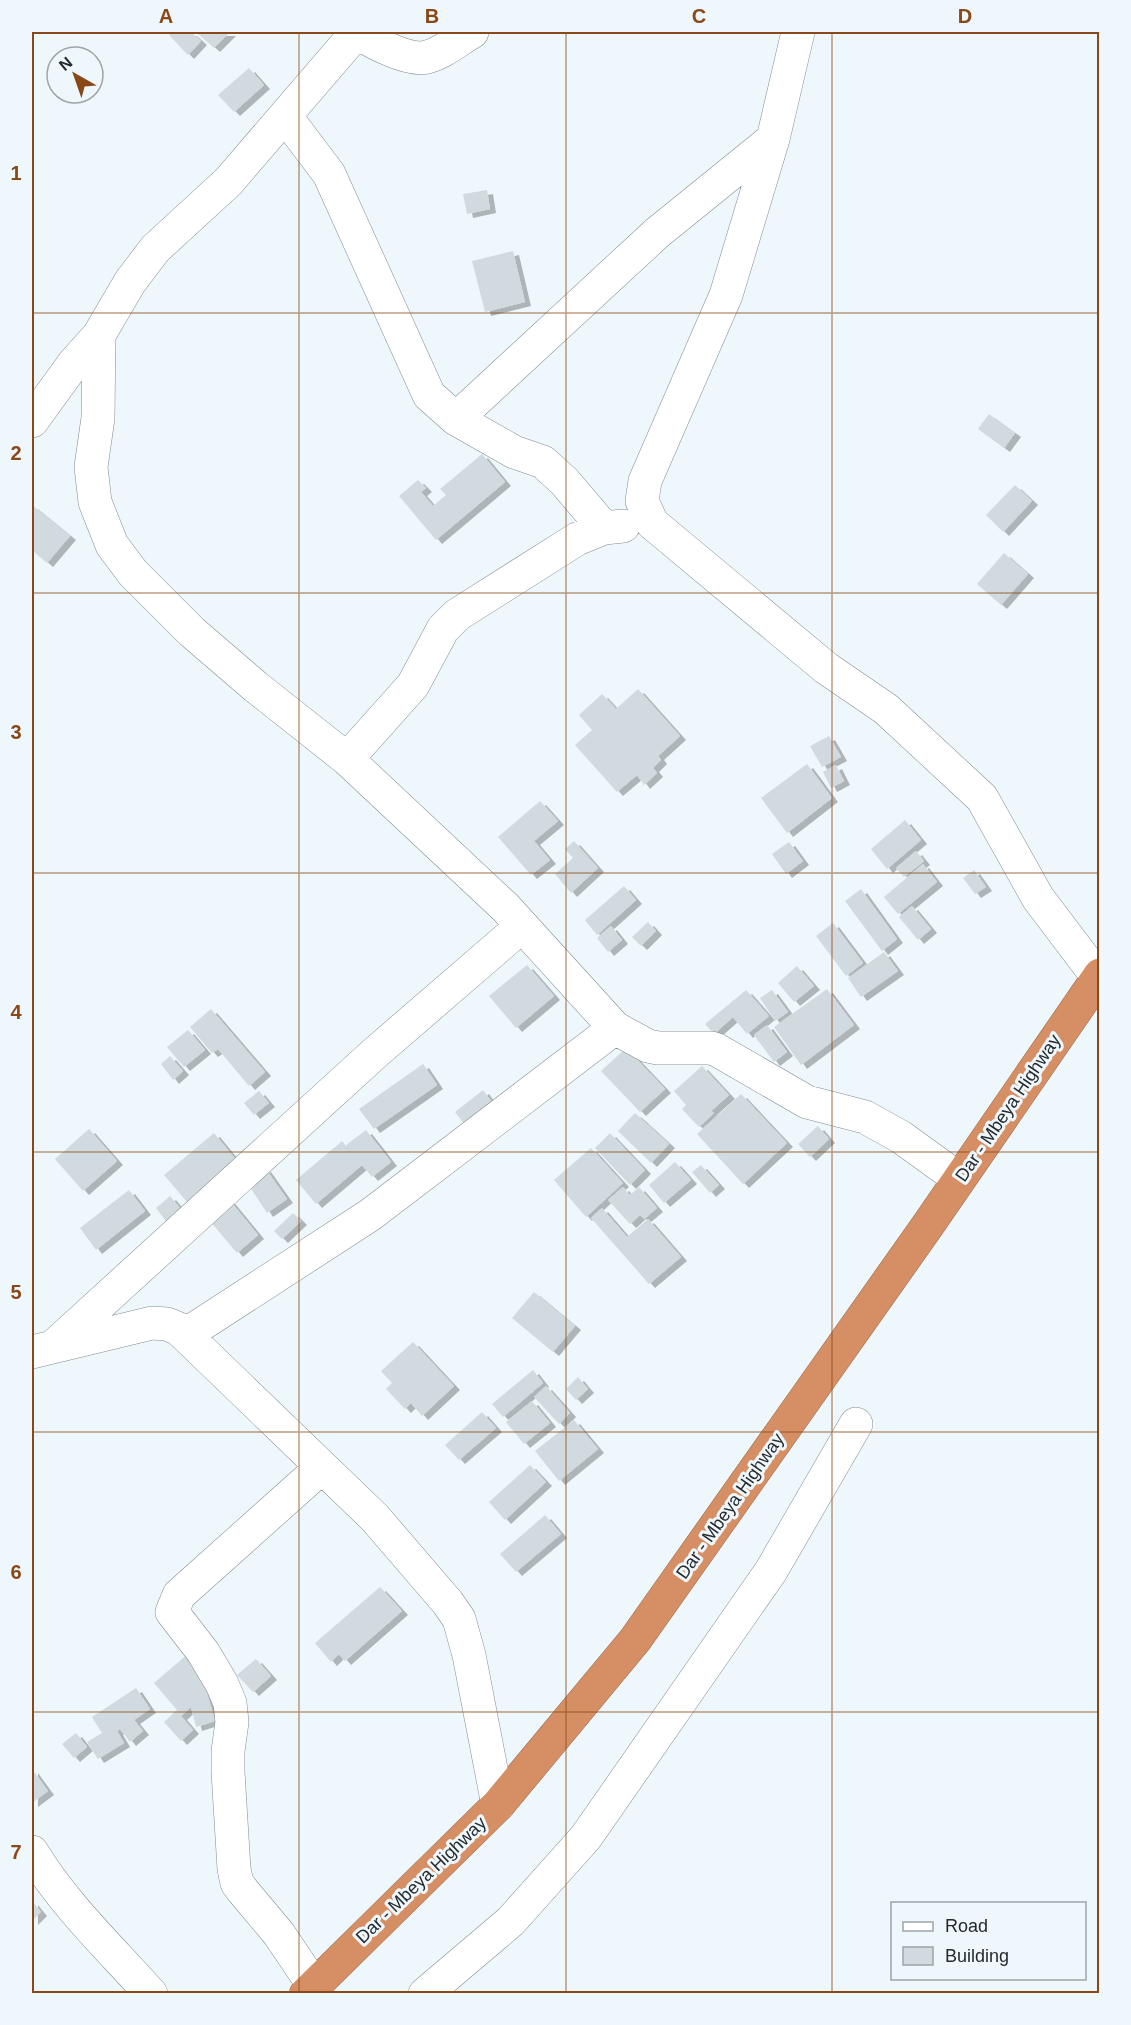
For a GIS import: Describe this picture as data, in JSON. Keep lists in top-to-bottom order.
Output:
{
  "streets": {
    "highway": ["Dar - Mbeya Highway"]
  },
  "legend": ["Road", "Building"],
  "north": "top left",
  "grid": {
    "columns": [
      "A",
      "B",
      "C",
      "D"
    ],
    "rows": [
      "1",
      "2",
      "3",
      "4",
      "5",
      "6",
      "7"
    ]
  }
}
